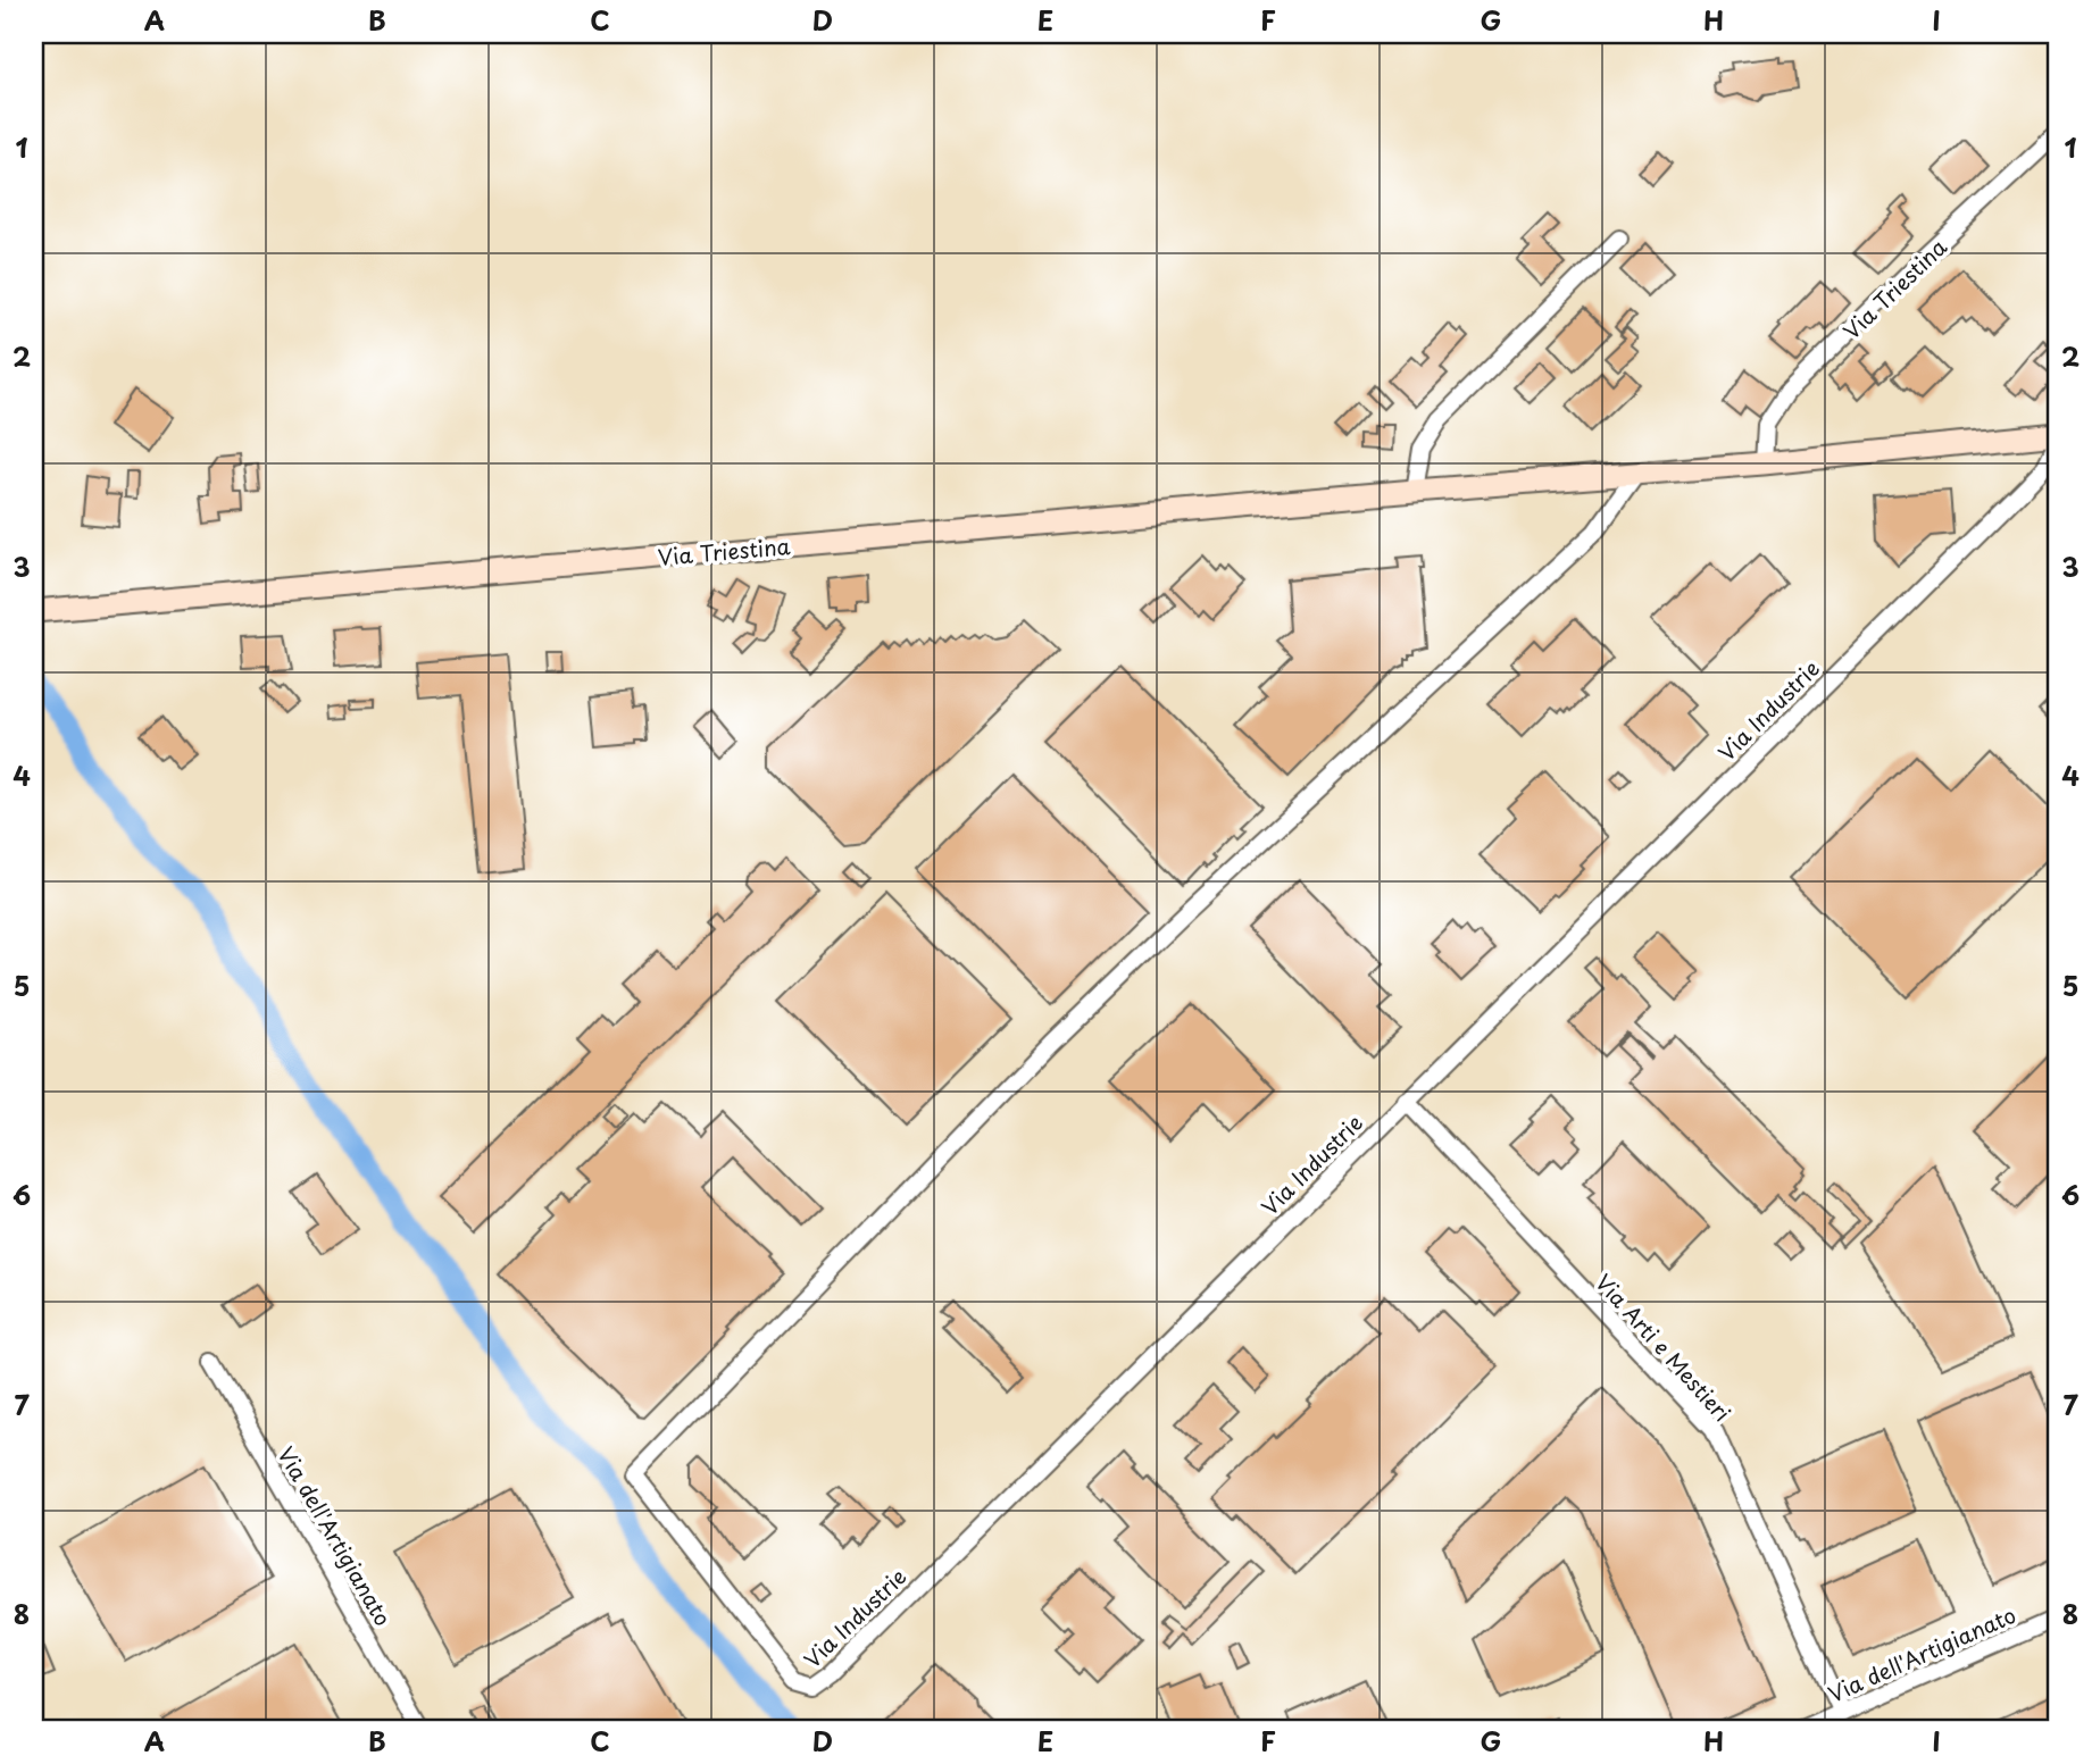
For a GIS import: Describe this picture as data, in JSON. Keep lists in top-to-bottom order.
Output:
{
  "streets": {
    "main road": ["Via Triestina"],
    "street": ["Via Industrie", "Via Arti e Mestieri", "Via dell'Artigianato"]
  },
  "crossings": [
    ["Via Triestina", "Via Industrie"],
    ["Via Industrie", "Via Arti e Mestieri"],
    ["Via Arti e Mestieri", "Via dell'Artigianato"]
  ],
  "grid": {
    "columns": [
      "A",
      "B",
      "C",
      "D",
      "E",
      "F",
      "G",
      "H",
      "I"
    ],
    "rows": [
      "1",
      "2",
      "3",
      "4",
      "5",
      "6",
      "7",
      "8"
    ]
  }
}
